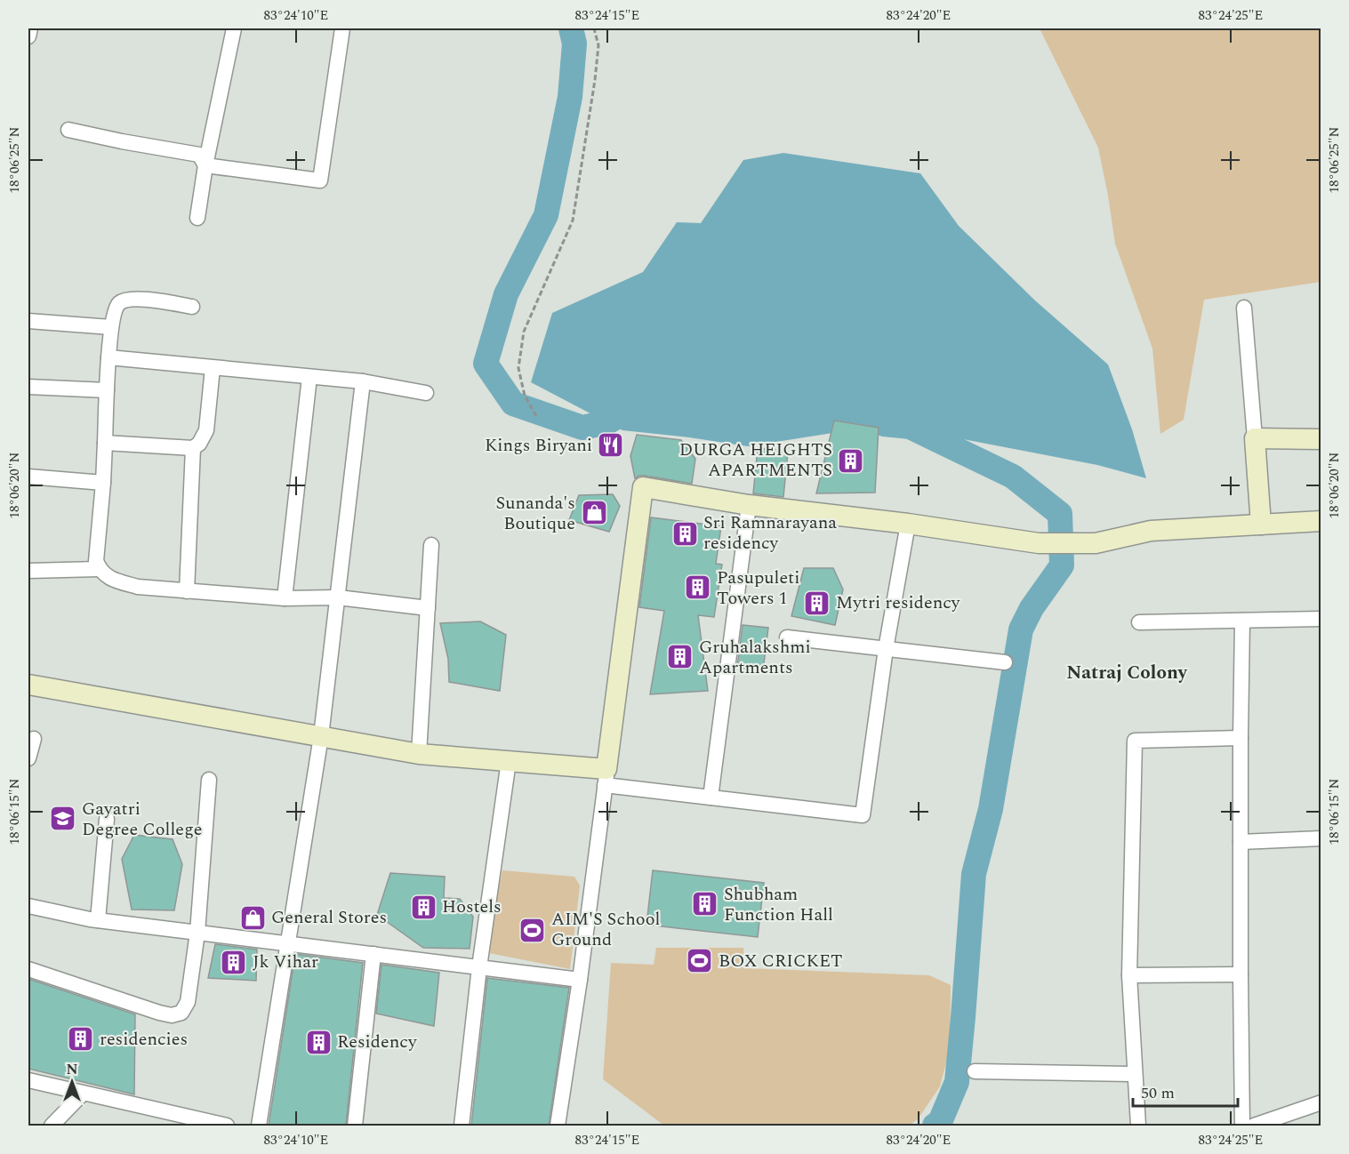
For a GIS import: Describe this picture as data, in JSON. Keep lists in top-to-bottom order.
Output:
{
  "districts": ["Natraj Colony"],
  "places": {
    "restaurant": ["Kings Biryani"],
    "building": [
      "DURGA HEIGHTS APARTMENTS",
      "Sri Ramnarayana residency",
      "Pasupuleti Towers 1",
      "Mytri residency",
      "Gruhalakshmi Apartments",
      "Shubham Function Hall",
      "Hostels",
      "Jk Vihar",
      "residencies",
      "Residency"
    ],
    "shop": ["Sunanda's Boutique", "General Stores"],
    "school or university": ["Gayatri Degree College"],
    "sports": ["AIM'S School Ground", "BOX CRICKET"]
  },
  "scale_bar": "50 m",
  "north": "top",
  "coordinates": [
    "83°24'10\"E",
    "83°24'15\"E",
    "83°24'20\"E",
    "83°24'25\"E",
    "18°06'25\"N",
    "18°06'20\"N",
    "18°06'15\"N"
  ]
}
